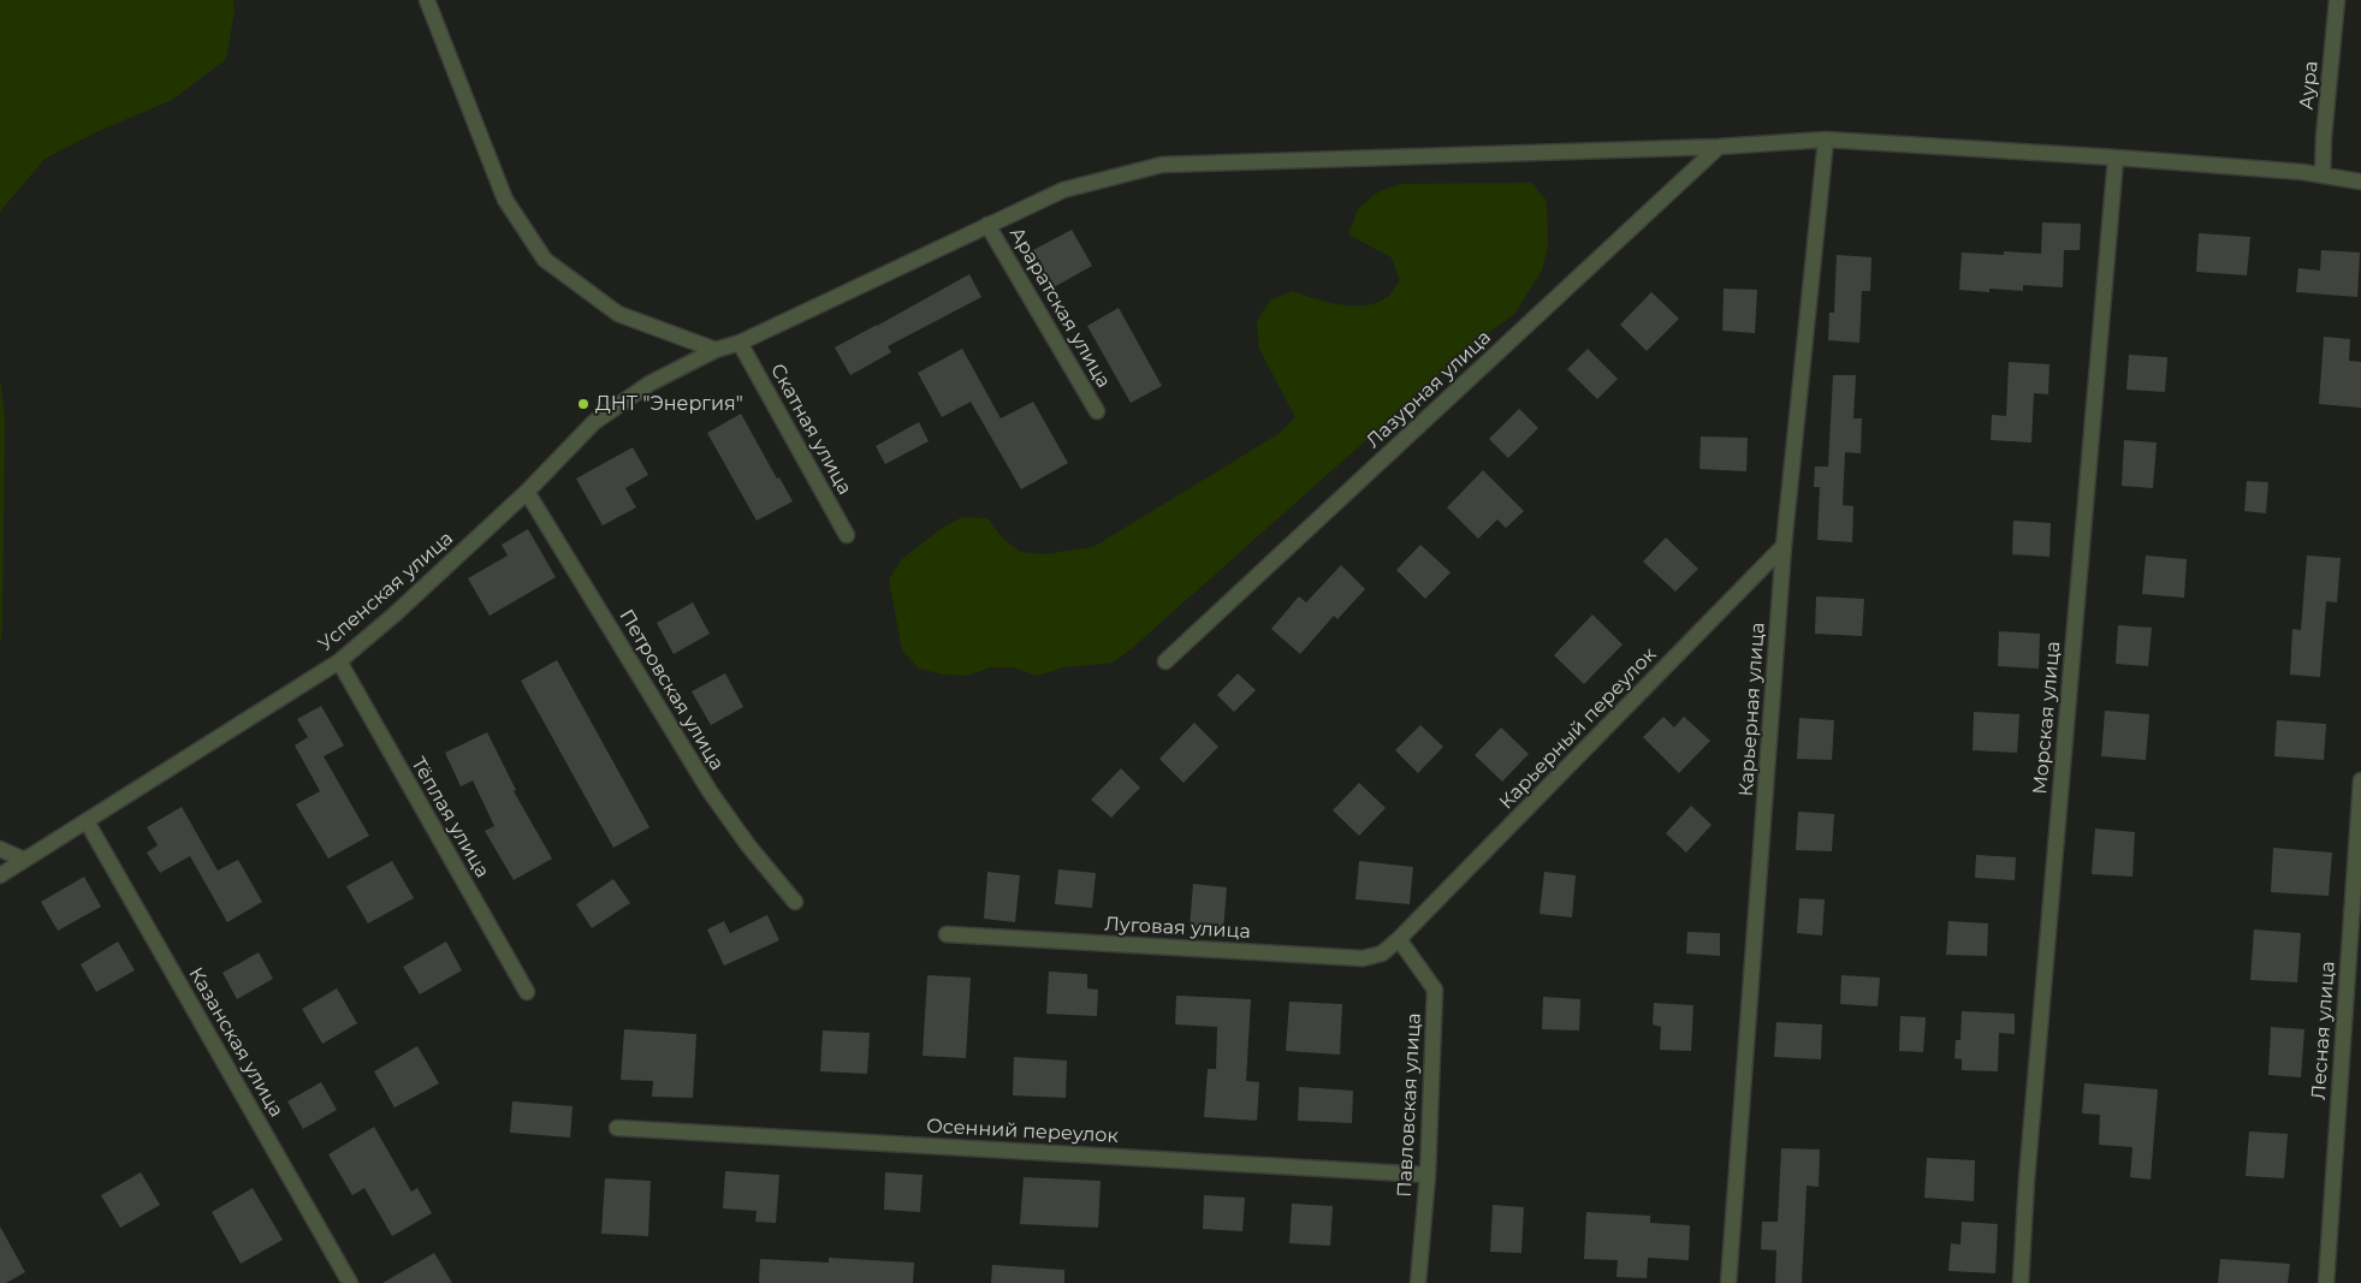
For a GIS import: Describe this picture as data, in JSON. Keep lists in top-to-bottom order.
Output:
{
  "streets": {
    "street": [
      "Аура",
      "Араратская улица",
      "Лазурная улица",
      "Скатная улица",
      "Успенская улица",
      "Петровская улица",
      "Карьерная улица",
      "Морская улица",
      "Карьерный переулок",
      "Тёплая улица",
      "Луговая улица",
      "Лесная улица",
      "Казанская улица",
      "Павловская улица",
      "Осенний переулок"
    ]
  },
  "crossings": [
    ["Аура", "Успенская улица"],
    ["Араратская улица", "Успенская улица"],
    ["Лазурная улица", "Успенская улица"],
    ["Скатная улица", "Успенская улица"],
    ["Успенская улица", "Петровская улица"],
    ["Успенская улица", "Карьерная улица"],
    ["Успенская улица", "Морская улица"],
    ["Успенская улица", "Тёплая улица"],
    ["Успенская улица", "Казанская улица"],
    ["Карьерная улица", "Карьерный переулок"],
    ["Карьерный переулок", "Луговая улица"],
    ["Карьерный переулок", "Павловская улица"],
    ["Луговая улица", "Павловская улица"],
    ["Павловская улица", "Осенний переулок"]
  ],
  "places": ["ДНТ \"Энергия\""]
}
